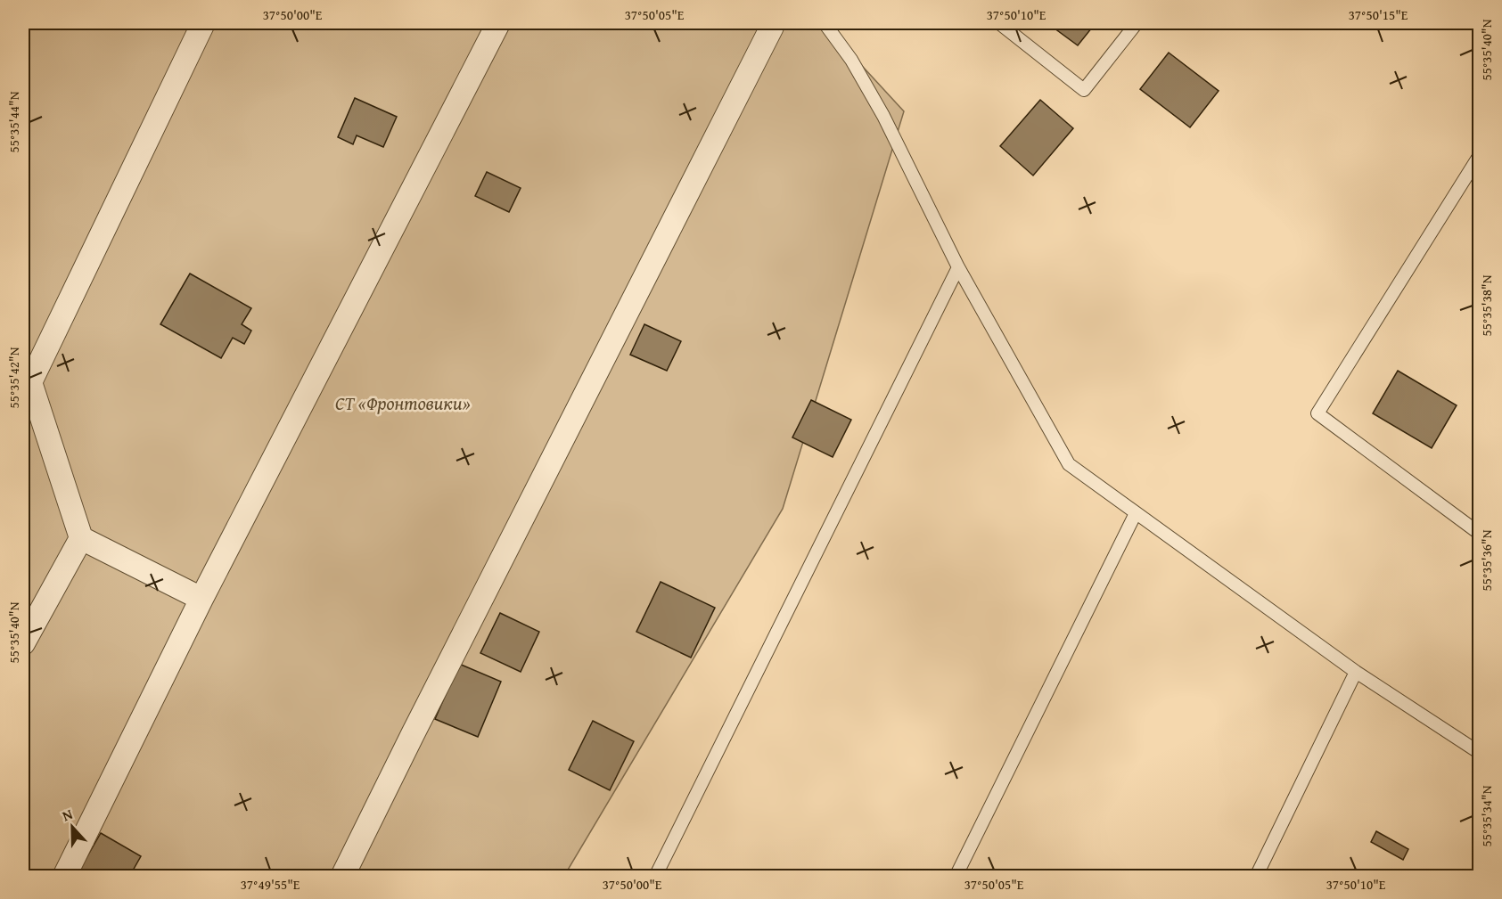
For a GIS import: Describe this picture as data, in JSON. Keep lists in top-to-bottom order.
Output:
{
  "parks": ["СТ «Фронтовики»"],
  "north": "top",
  "coordinates": [
    "37°50'00\"E",
    "37°50'05\"E",
    "37°50'10\"E",
    "37°50'15\"E",
    "55°35'40\"N",
    "55°35'44\"N",
    "55°35'38\"N",
    "55°35'42\"N",
    "55°35'36\"N",
    "55°35'34\"N",
    "37°49'55\"E"
  ]
}
